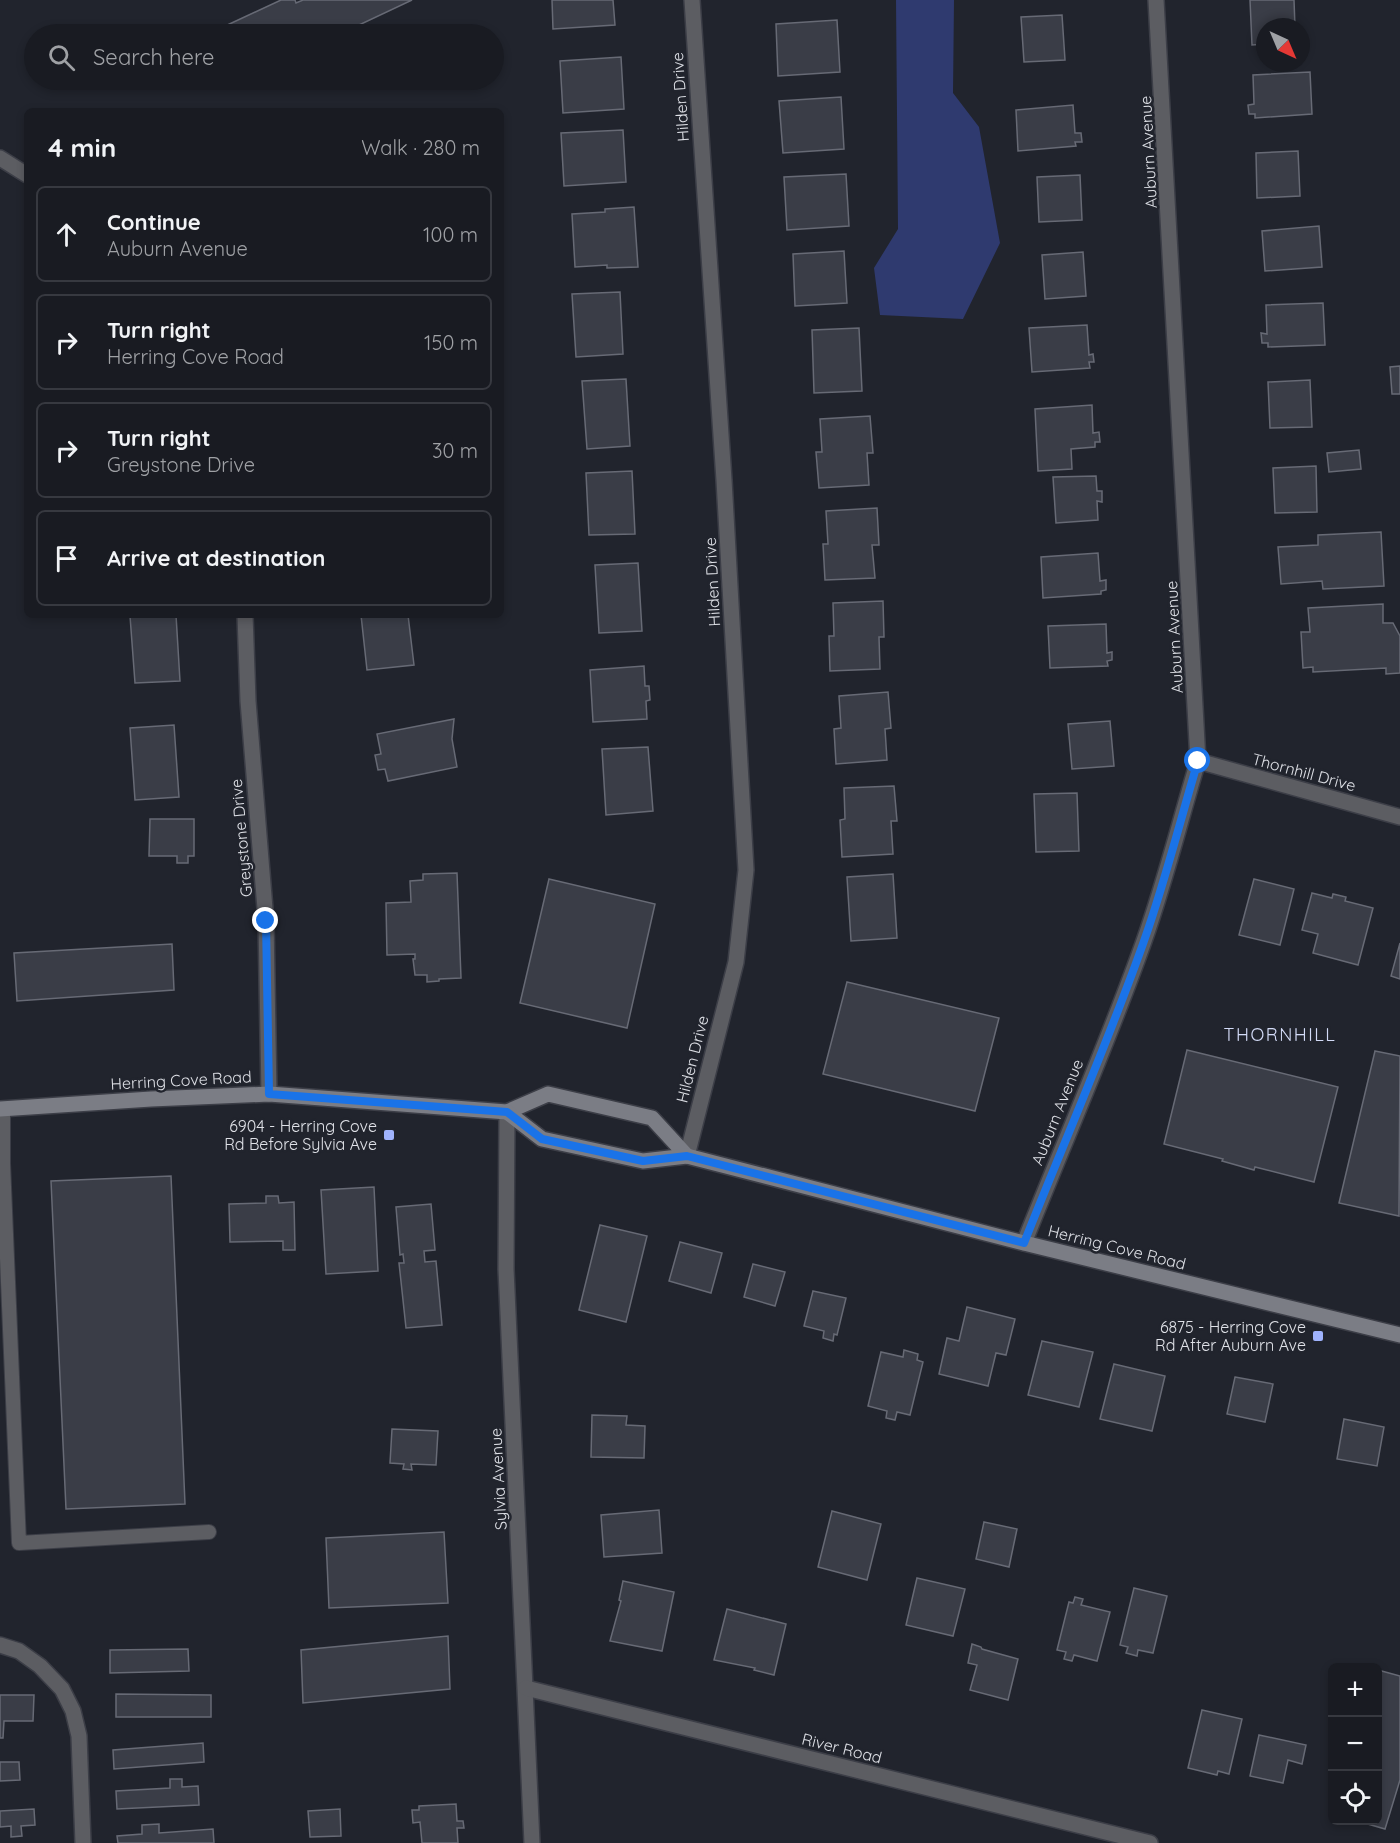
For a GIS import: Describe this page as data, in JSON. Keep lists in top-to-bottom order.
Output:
{
  "streets": {
    "main road": ["Herring Cove Road"],
    "street": [
      "Hilden Drive",
      "Auburn Avenue",
      "Thornhill Drive",
      "Greystone Drive",
      "Sylvia Avenue",
      "River Road"
    ]
  },
  "crossings": [
    ["Hilden Drive", "Herring Cove Road"],
    ["Auburn Avenue", "Thornhill Drive"],
    ["Auburn Avenue", "Herring Cove Road"],
    ["Greystone Drive", "Herring Cove Road"],
    ["Herring Cove Road", "Sylvia Avenue"],
    ["Sylvia Avenue", "River Road"]
  ],
  "districts": ["THORNHILL"],
  "places": {
    "transit": ["6904 - Herring Cove Rd Before Sylvia Ave", "6875 - Herring Cove Rd After Auburn Ave"]
  },
  "north": "bottom right",
  "page": {
    "search": "Search here",
    "heading": ["4 min", "Walk · 280 m"],
    "list": [
      ["Continue", "Auburn Avenue", "100 m"],
      ["Turn right", "Herring Cove Road", "150 m"],
      ["Turn right", "Greystone Drive", "30 m"],
      "Arrive at destination"
    ],
    "map_buttons": ["+", "−"]
  }
}
